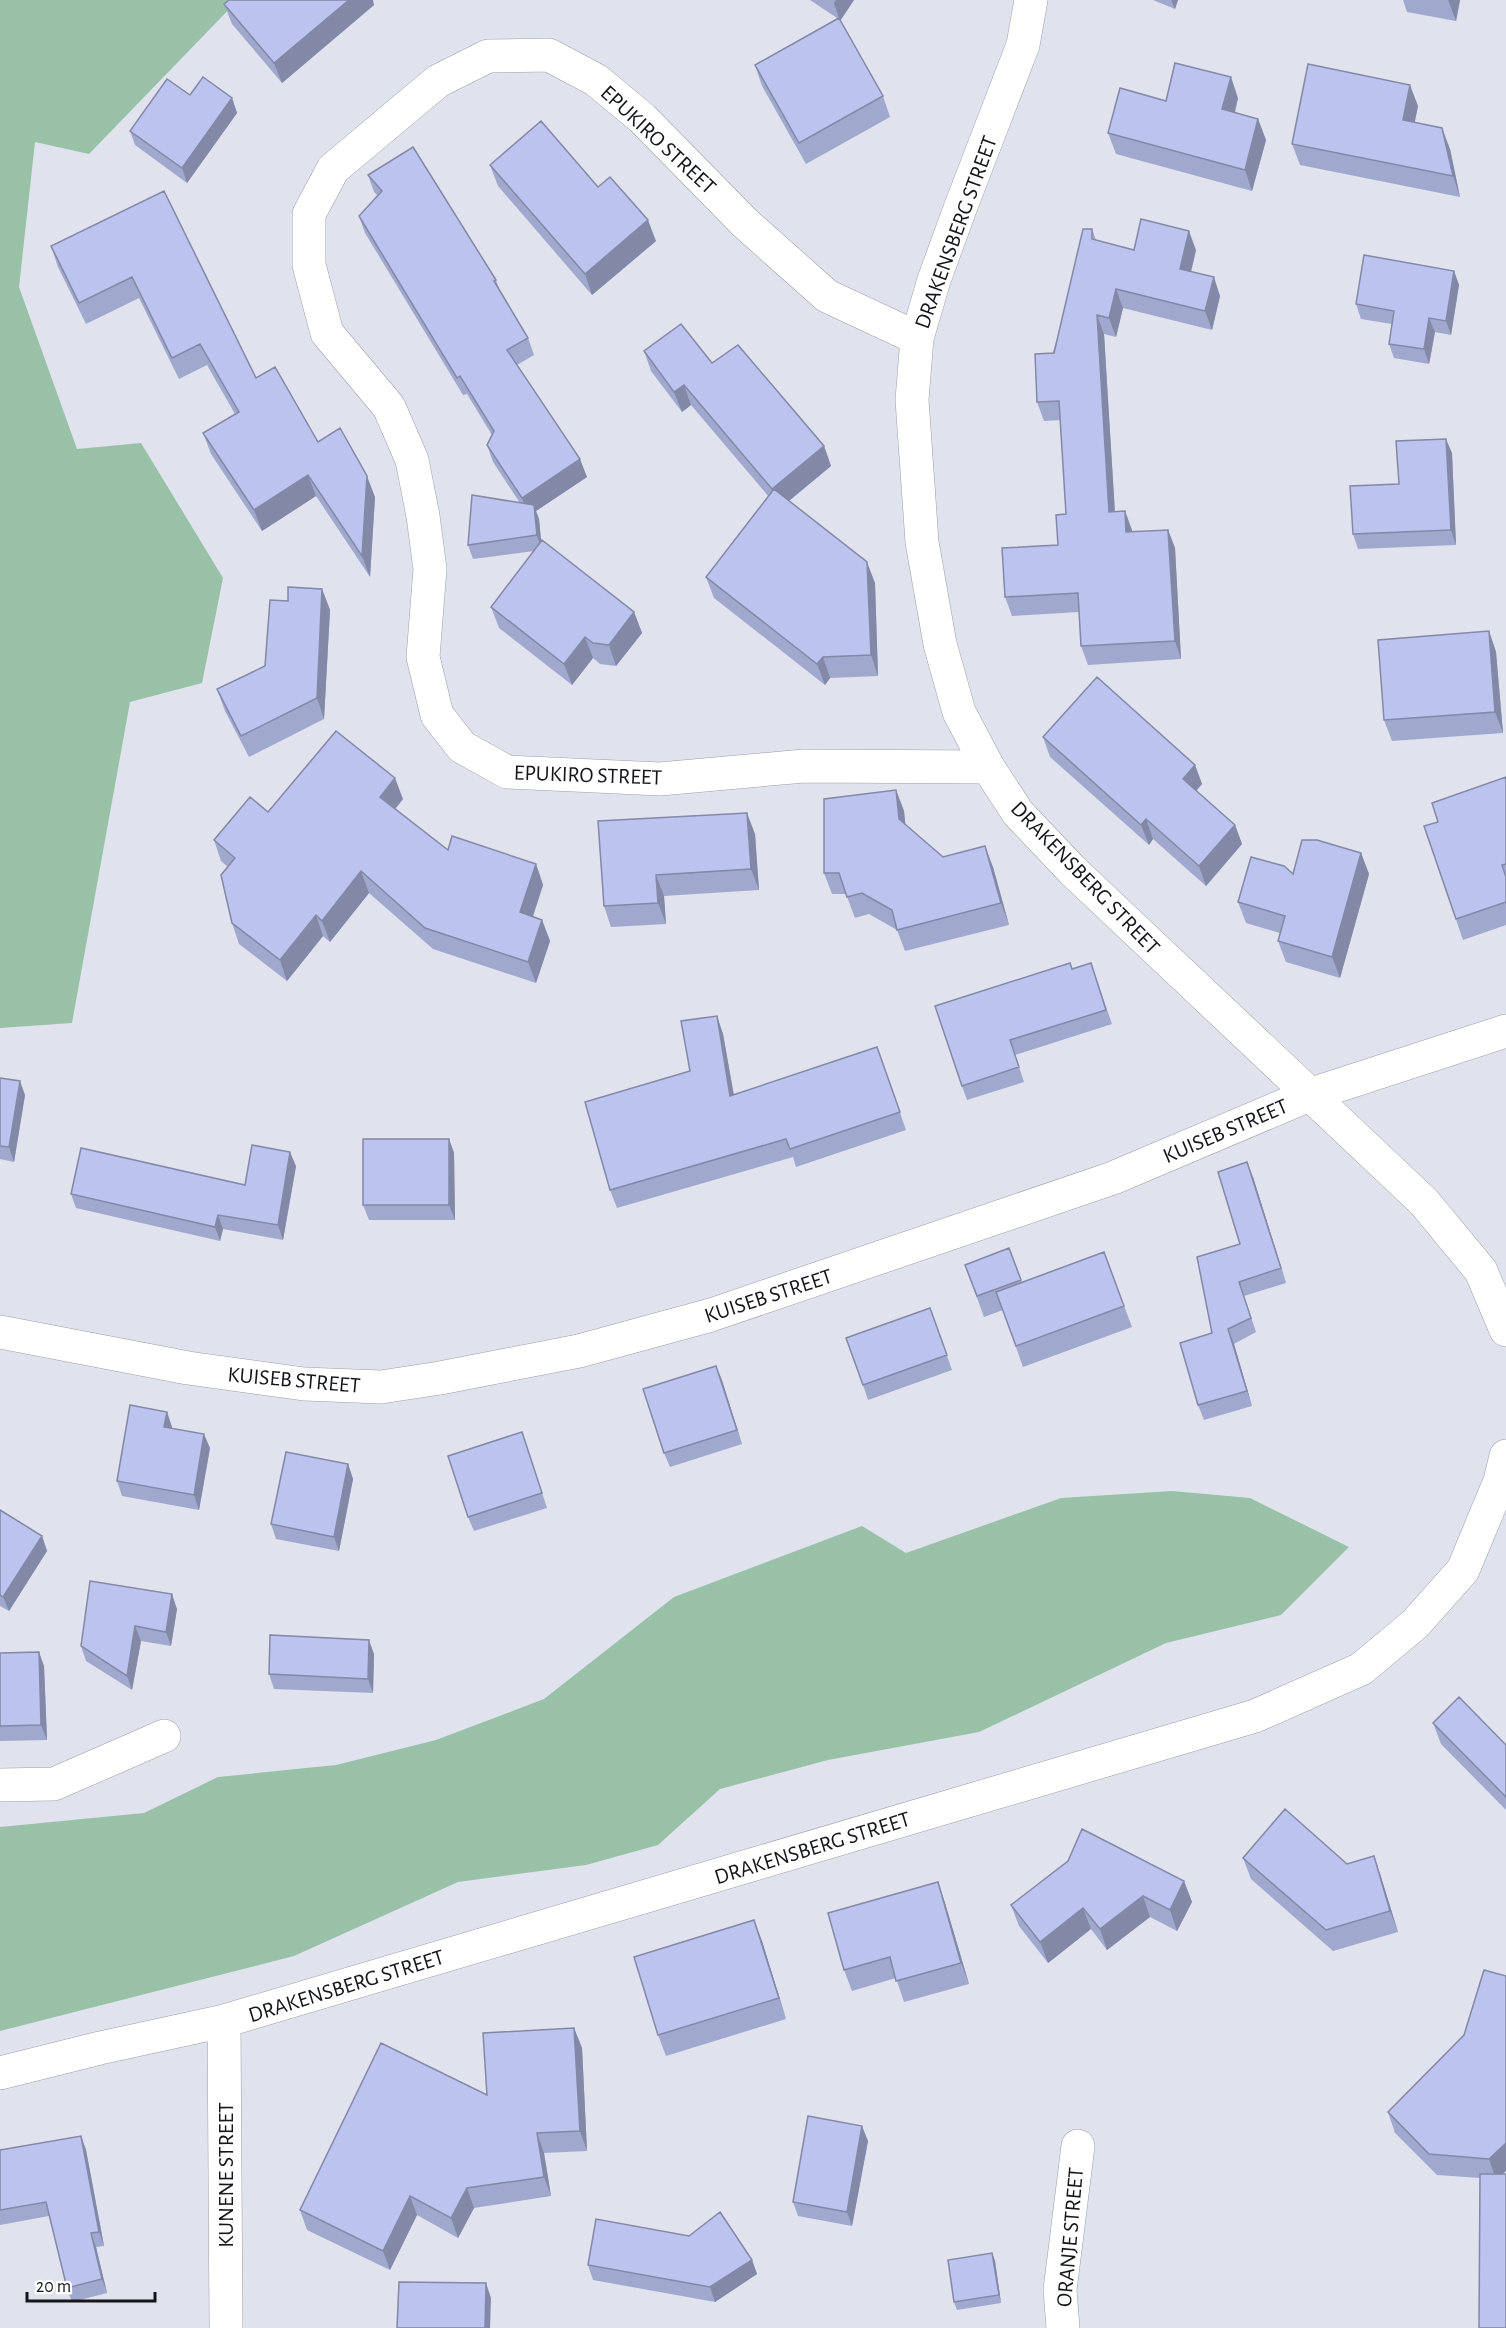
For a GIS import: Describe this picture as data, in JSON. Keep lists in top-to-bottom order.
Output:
{
  "streets": {
    "street": [
      "EPUKIRO STREET",
      "DRAKENSBERG STREET",
      "KUISEB STREET",
      "KUNENE STREET",
      "ORANJE STREET"
    ]
  },
  "crossings": [
    ["EPUKIRO STREET", "DRAKENSBERG STREET"],
    ["DRAKENSBERG STREET", "KUISEB STREET"],
    ["DRAKENSBERG STREET", "KUNENE STREET"]
  ],
  "scale_bar": "20 m"
}
